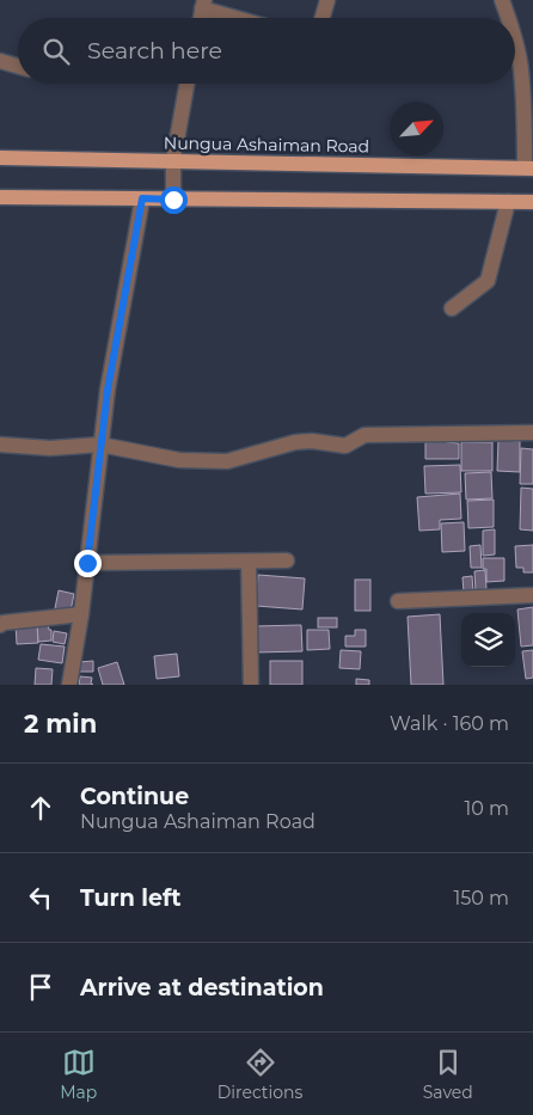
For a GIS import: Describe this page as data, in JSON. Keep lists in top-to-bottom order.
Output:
{
  "streets": {
    "main road": ["Nungua Ashaiman Road"]
  },
  "north": "top right",
  "page": {
    "search": "Search here",
    "heading": ["2 min", "Walk · 160 m"],
    "list": [
      ["Continue", "Nungua Ashaiman Road", "10 m"],
      ["Turn left", "150 m"],
      "Arrive at destination"
    ],
    "nav": ["Map", "Directions", "Saved"]
  }
}
